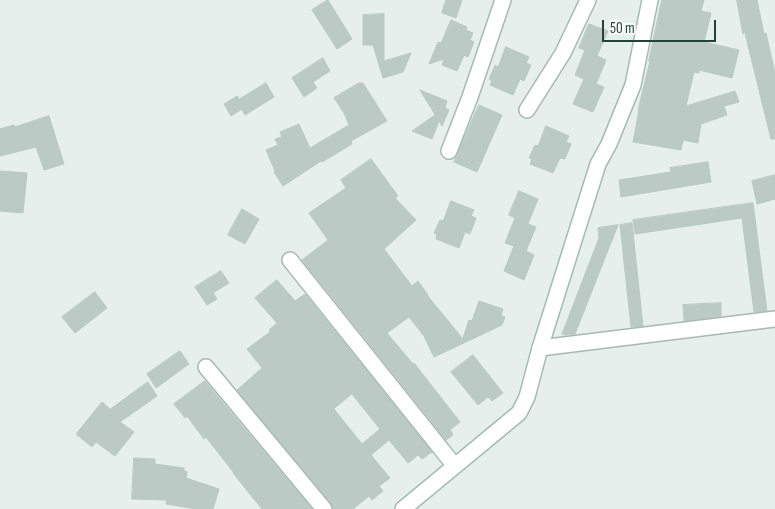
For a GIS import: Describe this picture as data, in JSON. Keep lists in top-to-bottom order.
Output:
{
  "scale_bar": "50 m"
}
